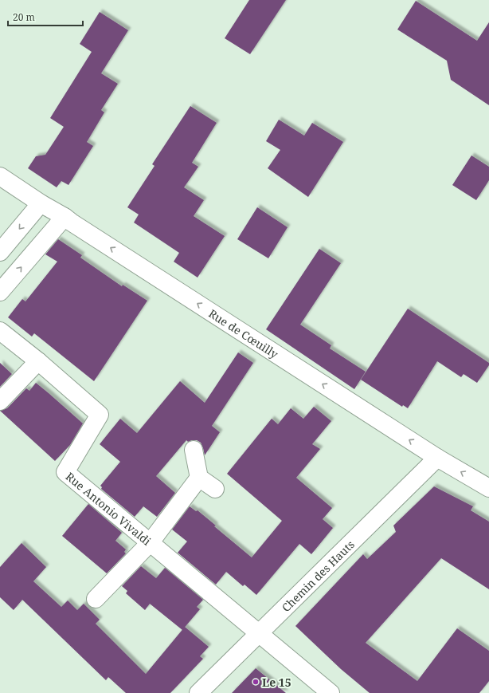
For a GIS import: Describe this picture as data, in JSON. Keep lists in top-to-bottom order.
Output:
{
  "streets": {
    "street": ["Rue de Cœuilly", "Rue Antonio Vivaldi", "Chemin des Hauts"]
  },
  "crossings": [
    ["Rue de Cœuilly", "Chemin des Hauts"],
    ["Rue Antonio Vivaldi", "Chemin des Hauts"]
  ],
  "one_way": ["Rue de Cœuilly"],
  "places": ["Le 15"],
  "scale_bar": "20 m"
}
